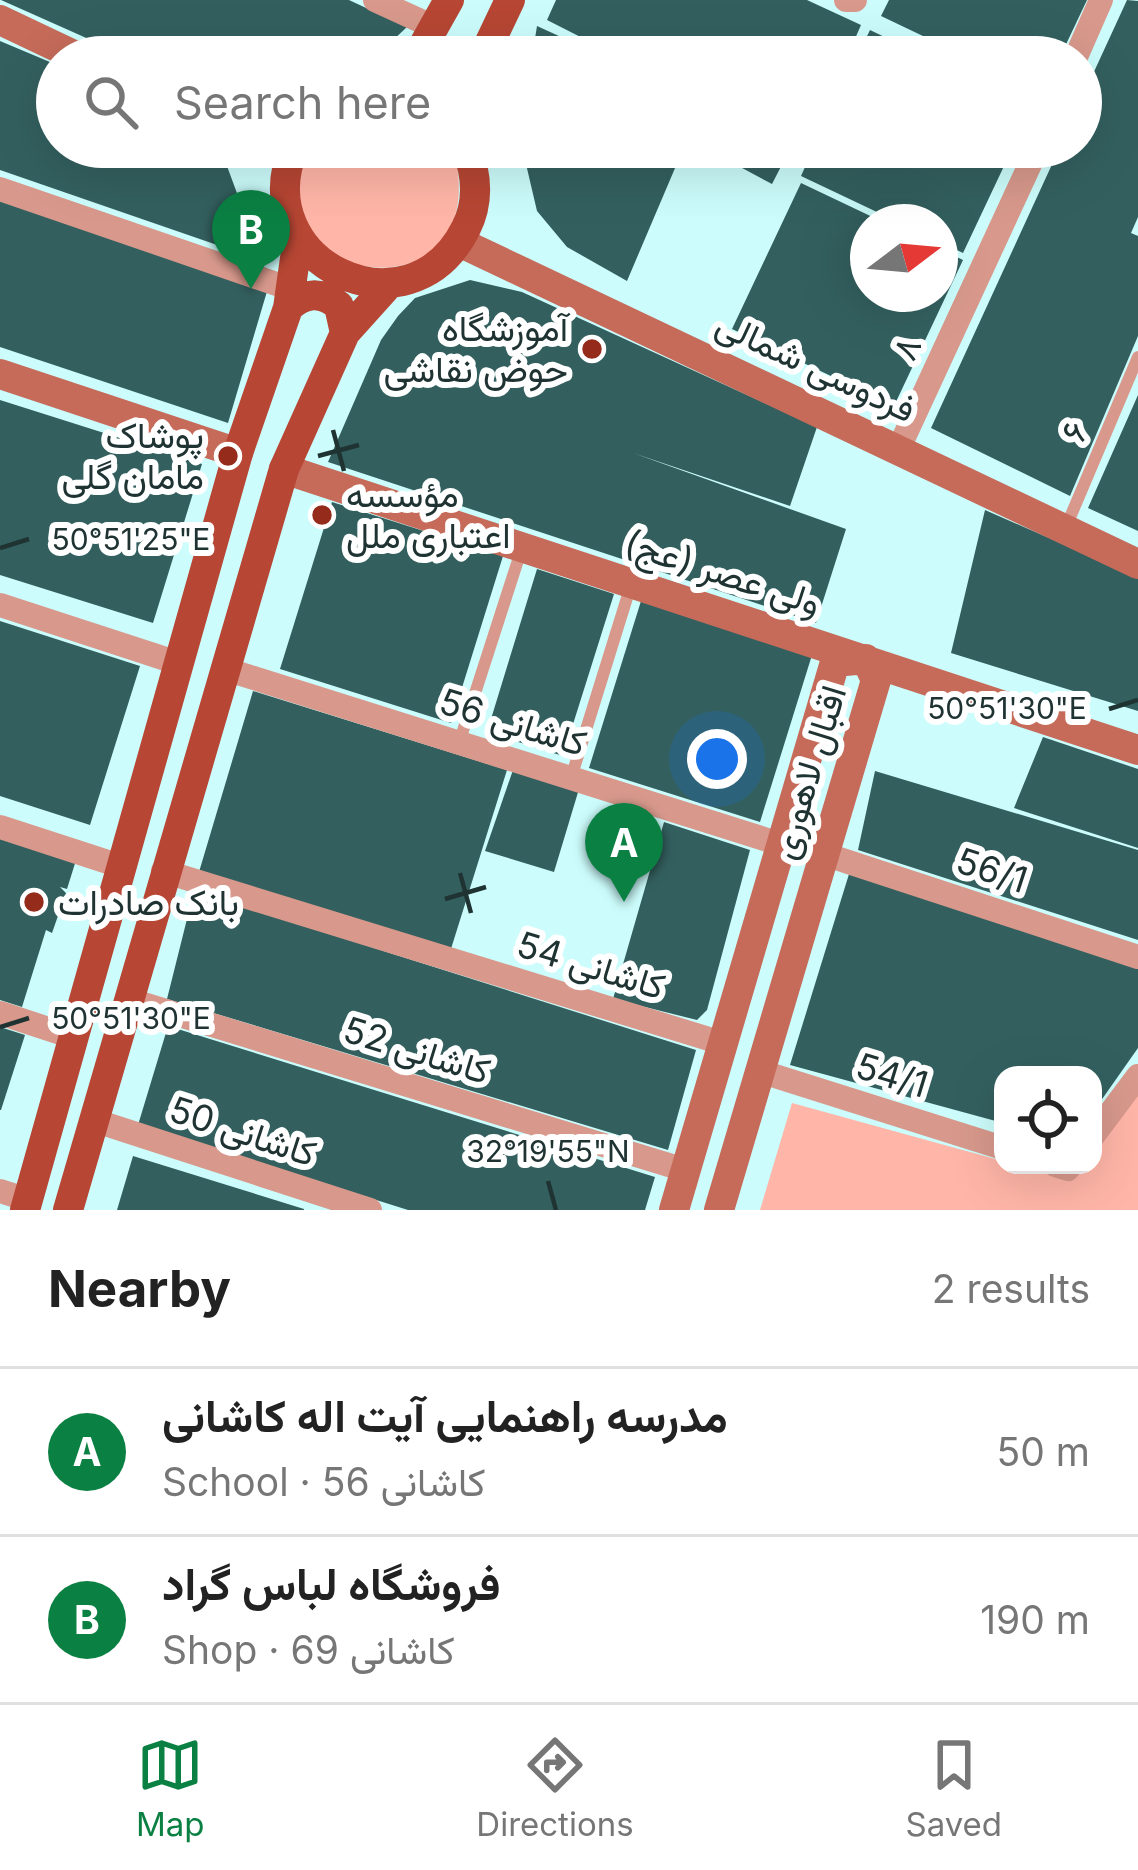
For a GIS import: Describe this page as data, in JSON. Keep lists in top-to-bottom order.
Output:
{
  "streets": {
    "main road": ["فردوسی شمالی", "ولی عصر (عج)", "اقبال لاهوری"],
    "street": [
      "۸",
      "کاشانی 56",
      "56/1",
      "کاشانی 54",
      "کاشانی 52",
      "54/1",
      "کاشانی 50"
    ],
    "lane": ["۶"]
  },
  "crossings": [
    ["۸", "فردوسی شمالی"],
    ["فردوسی شمالی", "۶"],
    ["ولی عصر (عج)", "اقبال لاهوری"],
    ["کاشانی 56", "اقبال لاهوری"],
    ["اقبال لاهوری", "56/1"],
    ["اقبال لاهوری", "کاشانی 54"],
    ["اقبال لاهوری", "کاشانی 52"],
    ["اقبال لاهوری", "54/1"]
  ],
  "places": [
    "آموزشگاه حوض نقاشی",
    "پوشاک مامان گلی",
    "مؤسسه اعتباری ملل",
    "بانک صادرات"
  ],
  "north": "right",
  "page": {
    "search": "Search here",
    "pins": ["B", "A"],
    "heading": ["Nearby", "2 results"],
    "list": [
      {
        "mark": "A",
        "name": "مدرسه راهنمایی آیت اله کاشانی",
        "note": "School · کاشانی 56",
        "value": "50 m"
      },
      {
        "mark": "B",
        "name": "فروشگاه لباس گراد",
        "note": "Shop · کاشانی 69",
        "value": "190 m"
      }
    ],
    "nav": ["Map", "Directions", "Saved"]
  },
  "coordinates": ["50°51'25\"E", "50°51'30\"E", "32°19'55\"N"]
}
